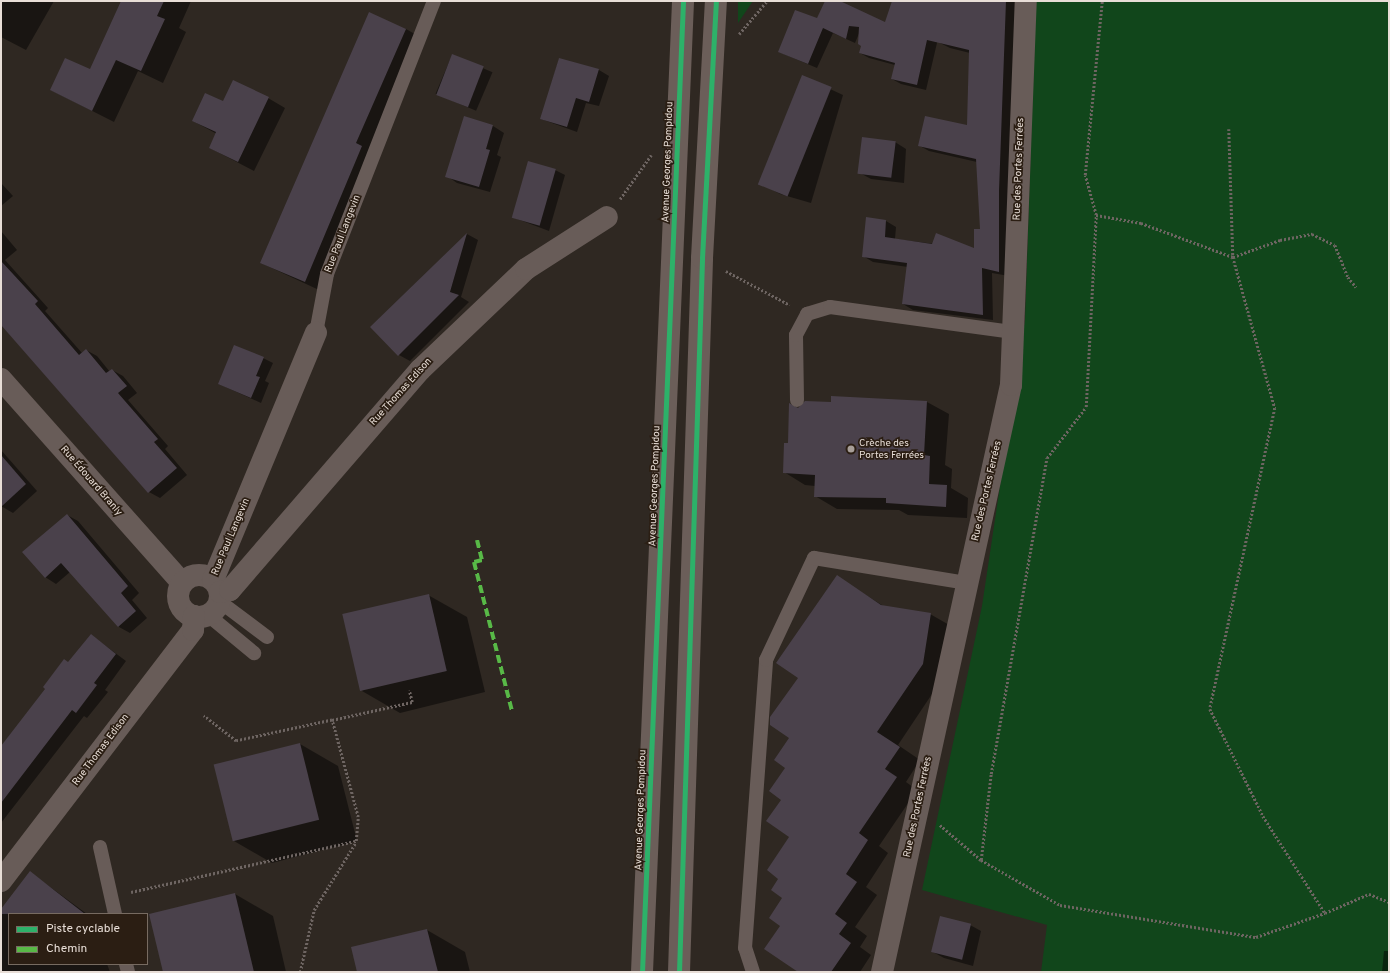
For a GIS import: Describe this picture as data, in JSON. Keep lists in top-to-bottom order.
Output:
{
  "streets": {
    "main road": ["Avenue Georges Pompidou"],
    "street": [
      "Rue des Portes Ferrées",
      "Rue Paul Langevin",
      "Rue Thomas Edison",
      "Rue Édouard Branly"
    ]
  },
  "crossings": [
    ["Rue Paul Langevin", "Rue Thomas Edison"]
  ],
  "places": ["Crèche des Portes Ferrées"],
  "legend": ["Piste cyclable", "Chemin"]
}
